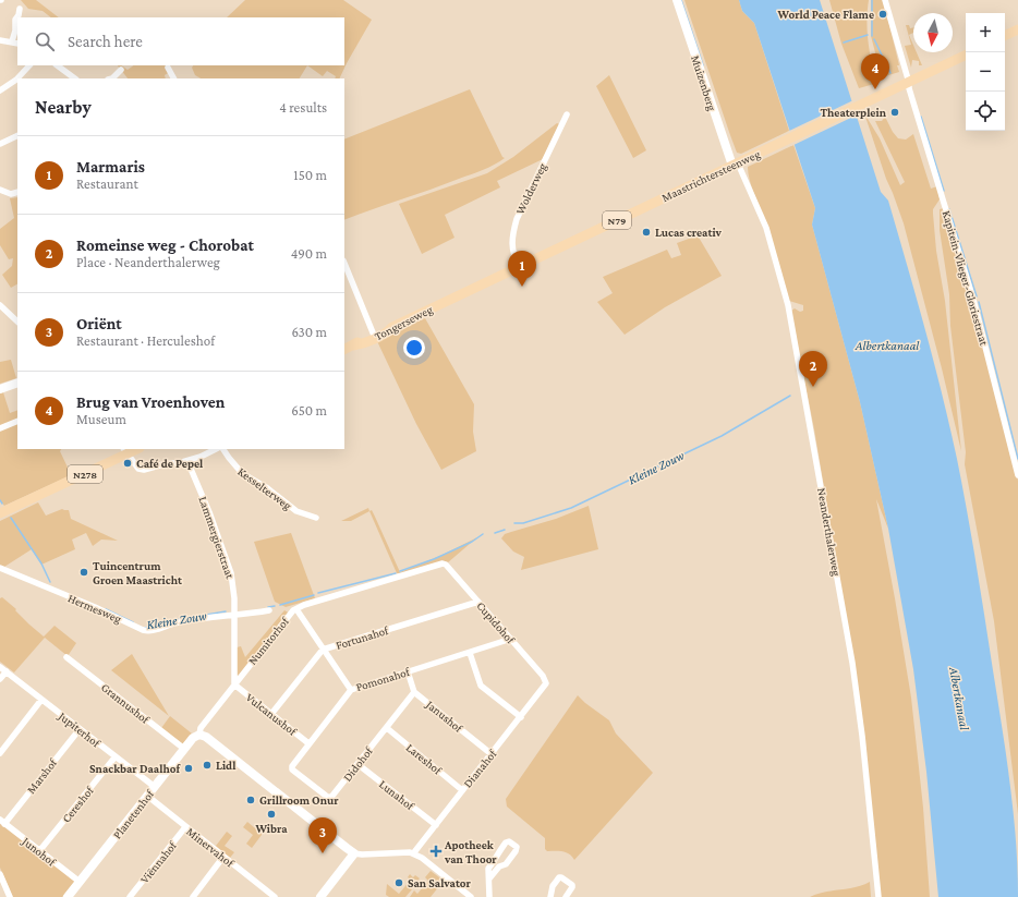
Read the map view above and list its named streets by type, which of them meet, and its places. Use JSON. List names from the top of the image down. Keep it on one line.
{"streets":{"main road":["Maastrichtersteenweg","N79","Tongerseweg","N278"],"street":["Muizenberg","Wolderweg","Kapitein-Vlieger-Gloriestraat","Kesselterweg","Neanderthalerweg","Lammergierstraat","Hermesweg","Cupidohof","Fortunahof","Numitorhof","Pomonahof","Grannushof","Vulcanushof","Janushof","Jupiterhof","Lareshof","Didohof","Dianahof","Marshof","Lunahof","Cereshof","Planetenhof","Minervahof","Junohof","Viënnahof"]},"crossings":[["Muizenberg","Maastrichtersteenweg"],["Muizenberg","Neanderthalerweg"],["Maastrichtersteenweg","Wolderweg"],["Maastrichtersteenweg","Kapitein-Vlieger-Gloriestraat"],["Maastrichtersteenweg","Tongerseweg"],["Maastrichtersteenweg","Neanderthalerweg"],["Lammergierstraat","Hermesweg"],["Lammergierstraat","Numitorhof"],["Lammergierstraat","Vulcanushof"],["Cupidohof","Fortunahof"],["Cupidohof","Numitorhof"],["Cupidohof","Pomonahof"],["Cupidohof","Dianahof"],["Fortunahof","Vulcanushof"],["Numitorhof","Vulcanushof"],["Numitorhof","Planetenhof"],["Pomonahof","Vulcanushof"],["Pomonahof","Janushof"],["Pomonahof","Didohof"],["Grannushof","Planetenhof"],["Janushof","Didohof"],["Janushof","Dianahof"],["Jupiterhof","Marshof"],["Jupiterhof","Cereshof"],["Jupiterhof","Planetenhof"],["Lareshof","Didohof"],["Lareshof","Dianahof"],["Didohof","Lunahof"],["Dianahof","Lunahof"],["Marshof","Junohof"],["Cereshof","Junohof"],["Planetenhof","Minervahof"],["Planetenhof","Junohof"],["Minervahof","Viënnahof"]],"water":["Albertkanaal","Kleine Zouw"],"places":{"other":["World Peace Flame","Theaterplein","Lucas creativ","Café de Pepel","Tuincentrum Groen Maastricht","Lidl","Snackbar Daalhof","Grillroom Onur","Wibra","San Salvator"],"health":["Apotheek van Thoor"]},"north":"bottom","page":{"map_buttons":["+","−"],"search":"Search here","pins":["4","1","2","3"],"heading":["Nearby","4 results"],"list":[{"mark":"1","name":"Marmaris","note":"Restaurant","value":"150 m"},{"mark":"2","name":"Romeinse weg - Chorobat","note":"Place · Neanderthalerweg","value":"490 m"},{"mark":"3","name":"Oriënt","note":"Restaurant · Herculeshof","value":"630 m"},{"mark":"4","name":"Brug van Vroenhoven","note":"Museum","value":"650 m"}]}}
